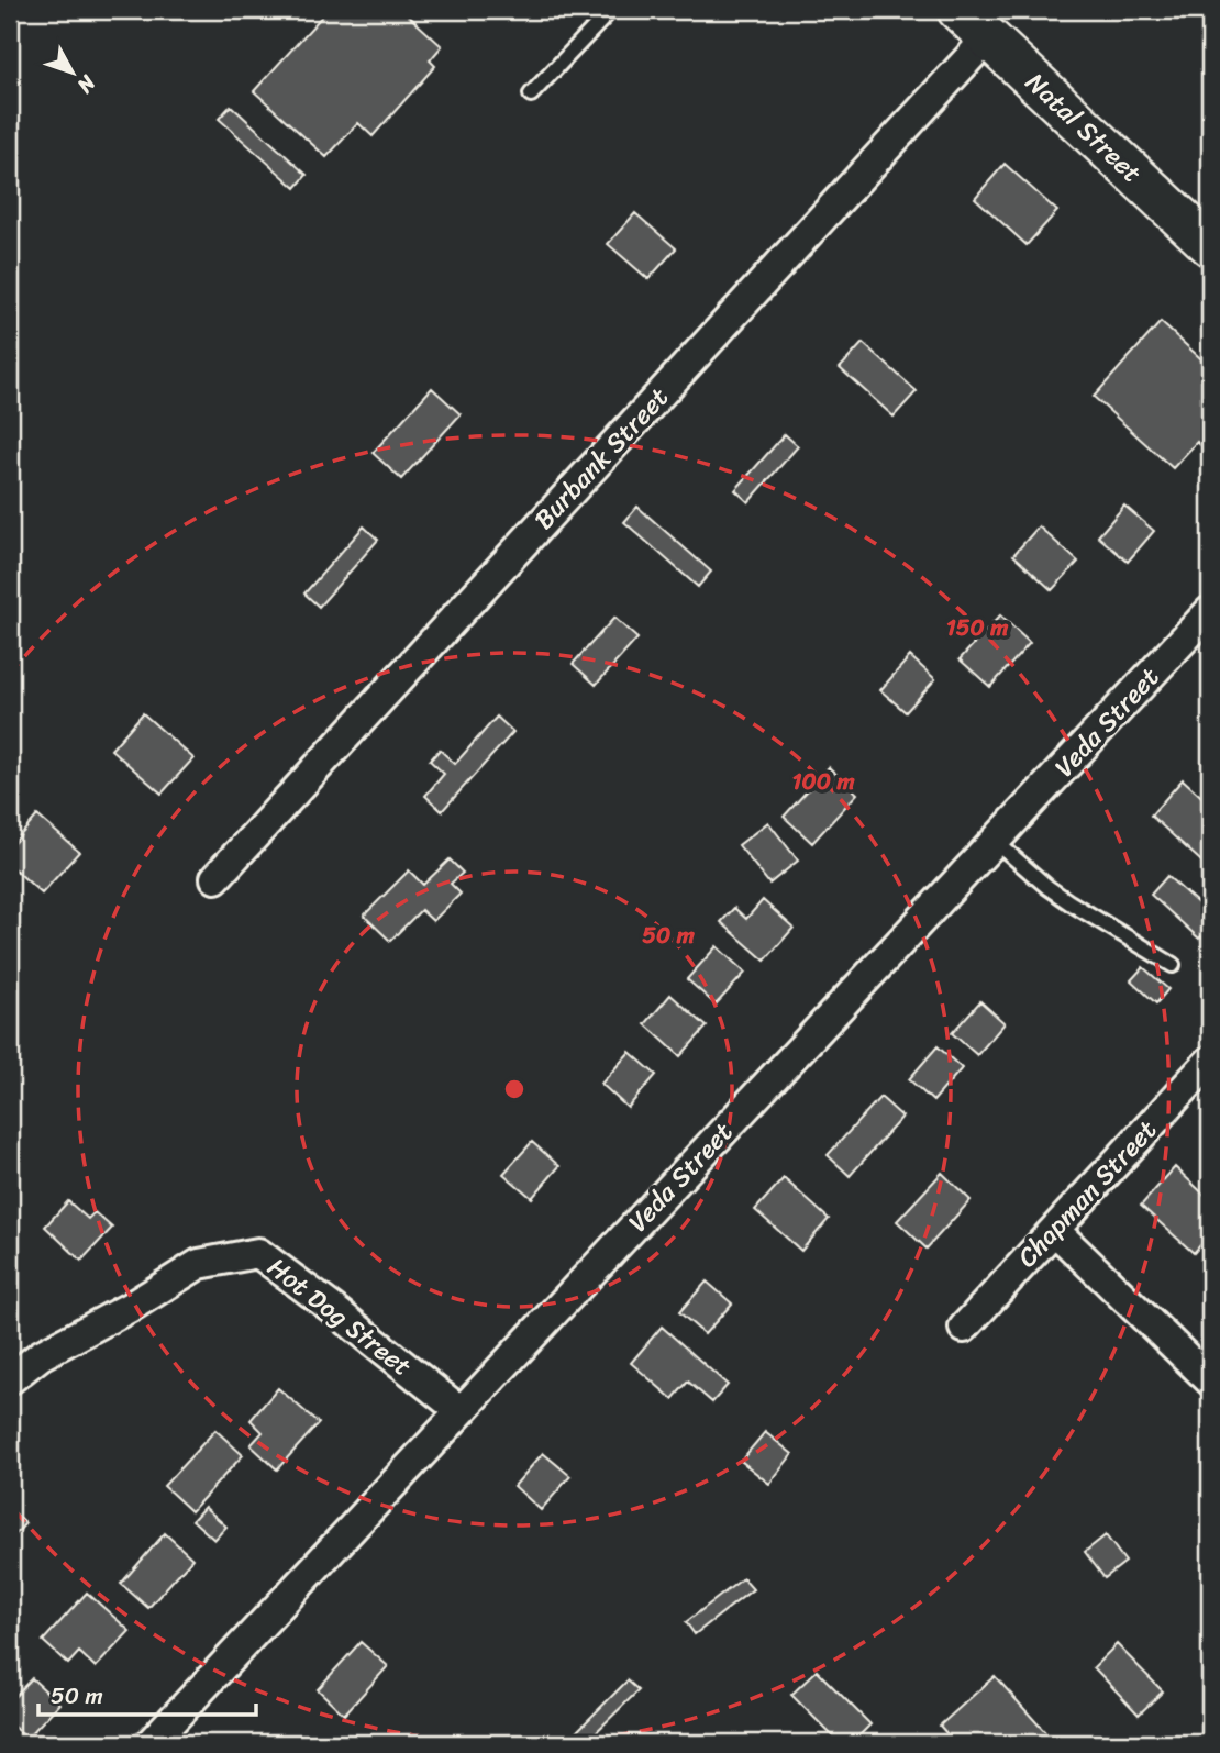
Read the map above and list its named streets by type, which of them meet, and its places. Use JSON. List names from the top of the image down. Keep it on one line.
{"streets":{"main road":["Natal Street"],"street":["Burbank Street","Veda Street","Chapman Street","Hot Dog Street"]},"crossings":[["Natal Street","Burbank Street"],["Veda Street","Hot Dog Street"]],"scale_bar":"50 m","north":"bottom right","rings":["150 m","100 m","50 m"]}
